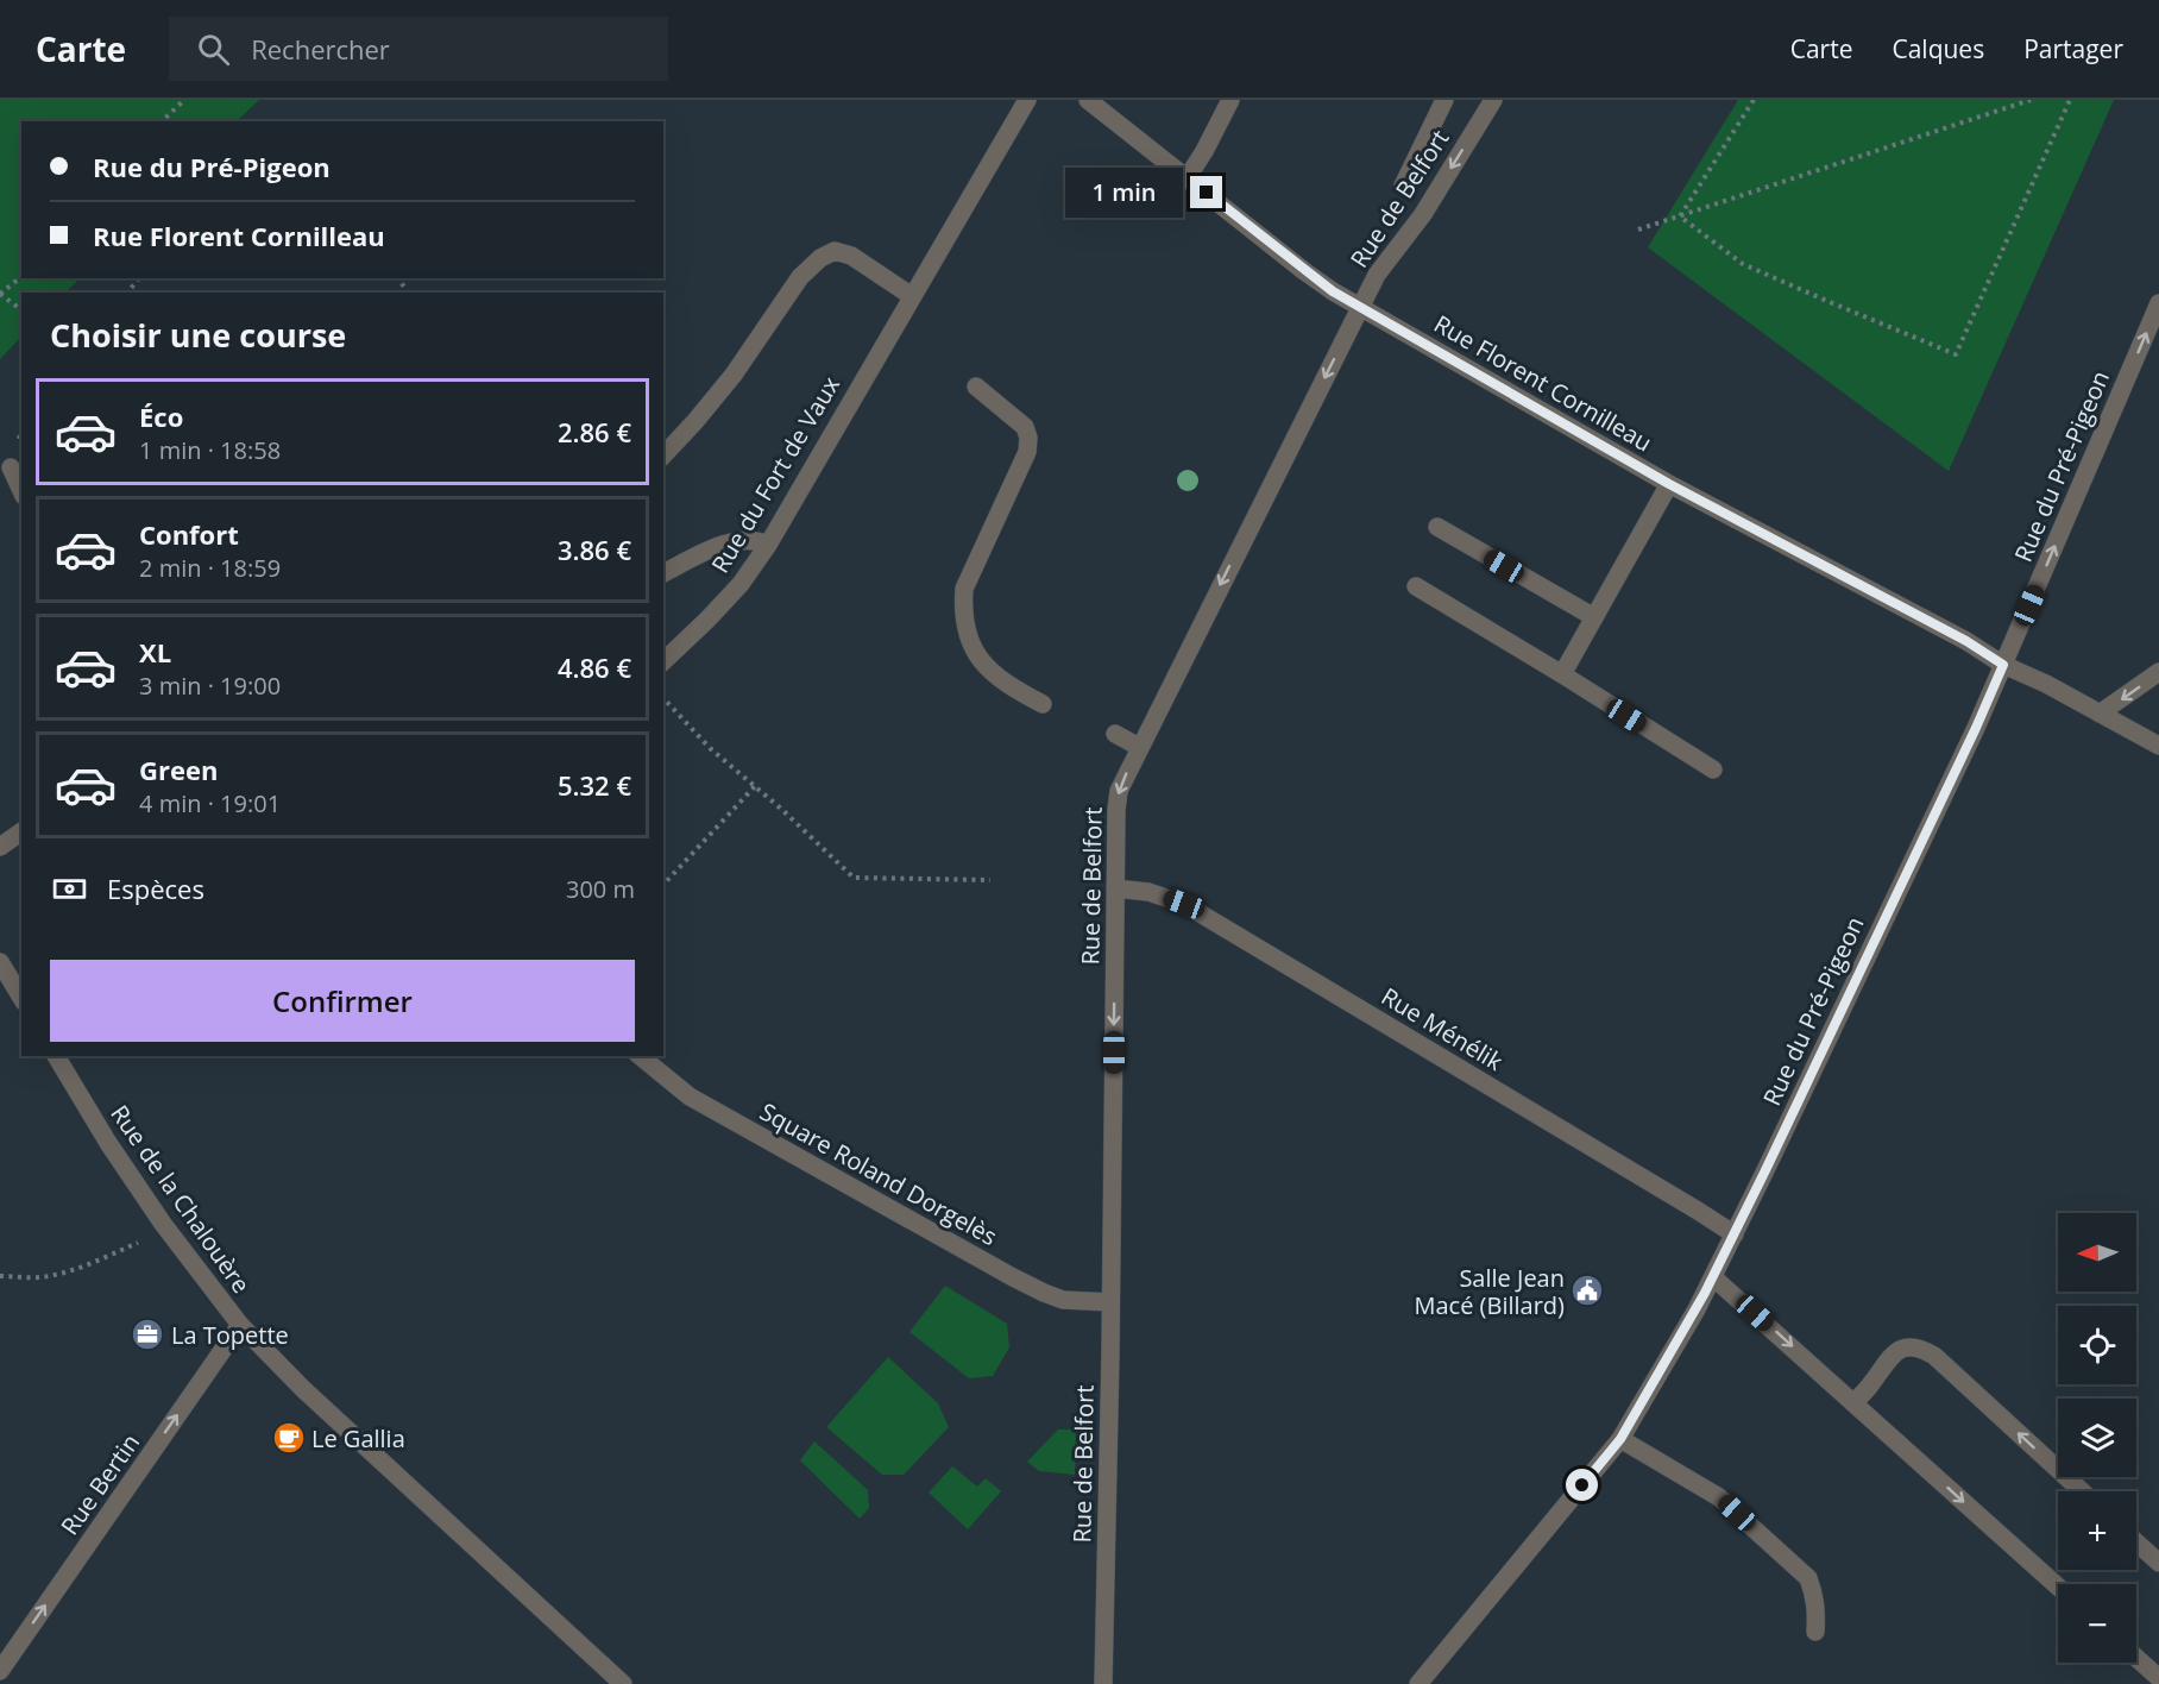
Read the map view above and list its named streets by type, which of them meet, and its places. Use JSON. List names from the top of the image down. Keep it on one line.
{"streets":{"street":["Rue de Belfort","Rue Florent Cornilleau","Rue du Pré-Pigeon","Rue du Fort de Vaux","Rue Ménélik","Square Roland Dorgelès","Rue de la Chalouère","Rue Bertin"]},"crossings":[["Rue de Belfort","Rue Florent Cornilleau"],["Rue de Belfort","Rue Ménélik"],["Rue de Belfort","Square Roland Dorgelès"],["Rue Florent Cornilleau","Rue du Pré-Pigeon"],["Rue du Pré-Pigeon","Rue Ménélik"],["Rue de la Chalouère","Rue Bertin"]],"one_way":["Rue de Belfort","Rue Bertin"],"places":{"public building":["Salle Jean Macé (Billard)"],"office":["La Topette"],"cafe":["Le Gallia"]},"north":"left","page":{"header":"Carte","search":"Rechercher","nav":["Carte","Calques","Partager"],"banner":["Rue du Pré-Pigeon","Rue Florent Cornilleau"],"bubble":"1 min","heading":"Choisir une course","list":[{"name":"Éco","note":"1 min · 18:58","value":"2.86 €"},{"name":"Confort","note":"2 min · 18:59","value":"3.86 €"},{"name":"XL","note":"3 min · 19:00","value":"4.86 €"},{"name":"Green","note":"4 min · 19:01","value":"5.32 €"}],"pay":["Espèces","300 m"],"buttons":"Confirmer","map_buttons":["+","−"]}}
